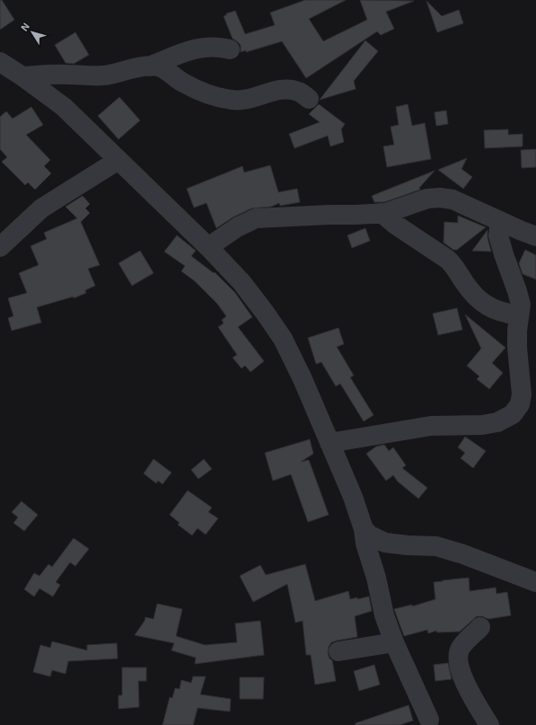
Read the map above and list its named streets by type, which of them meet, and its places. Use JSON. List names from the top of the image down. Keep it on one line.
{"north":"top left"}
